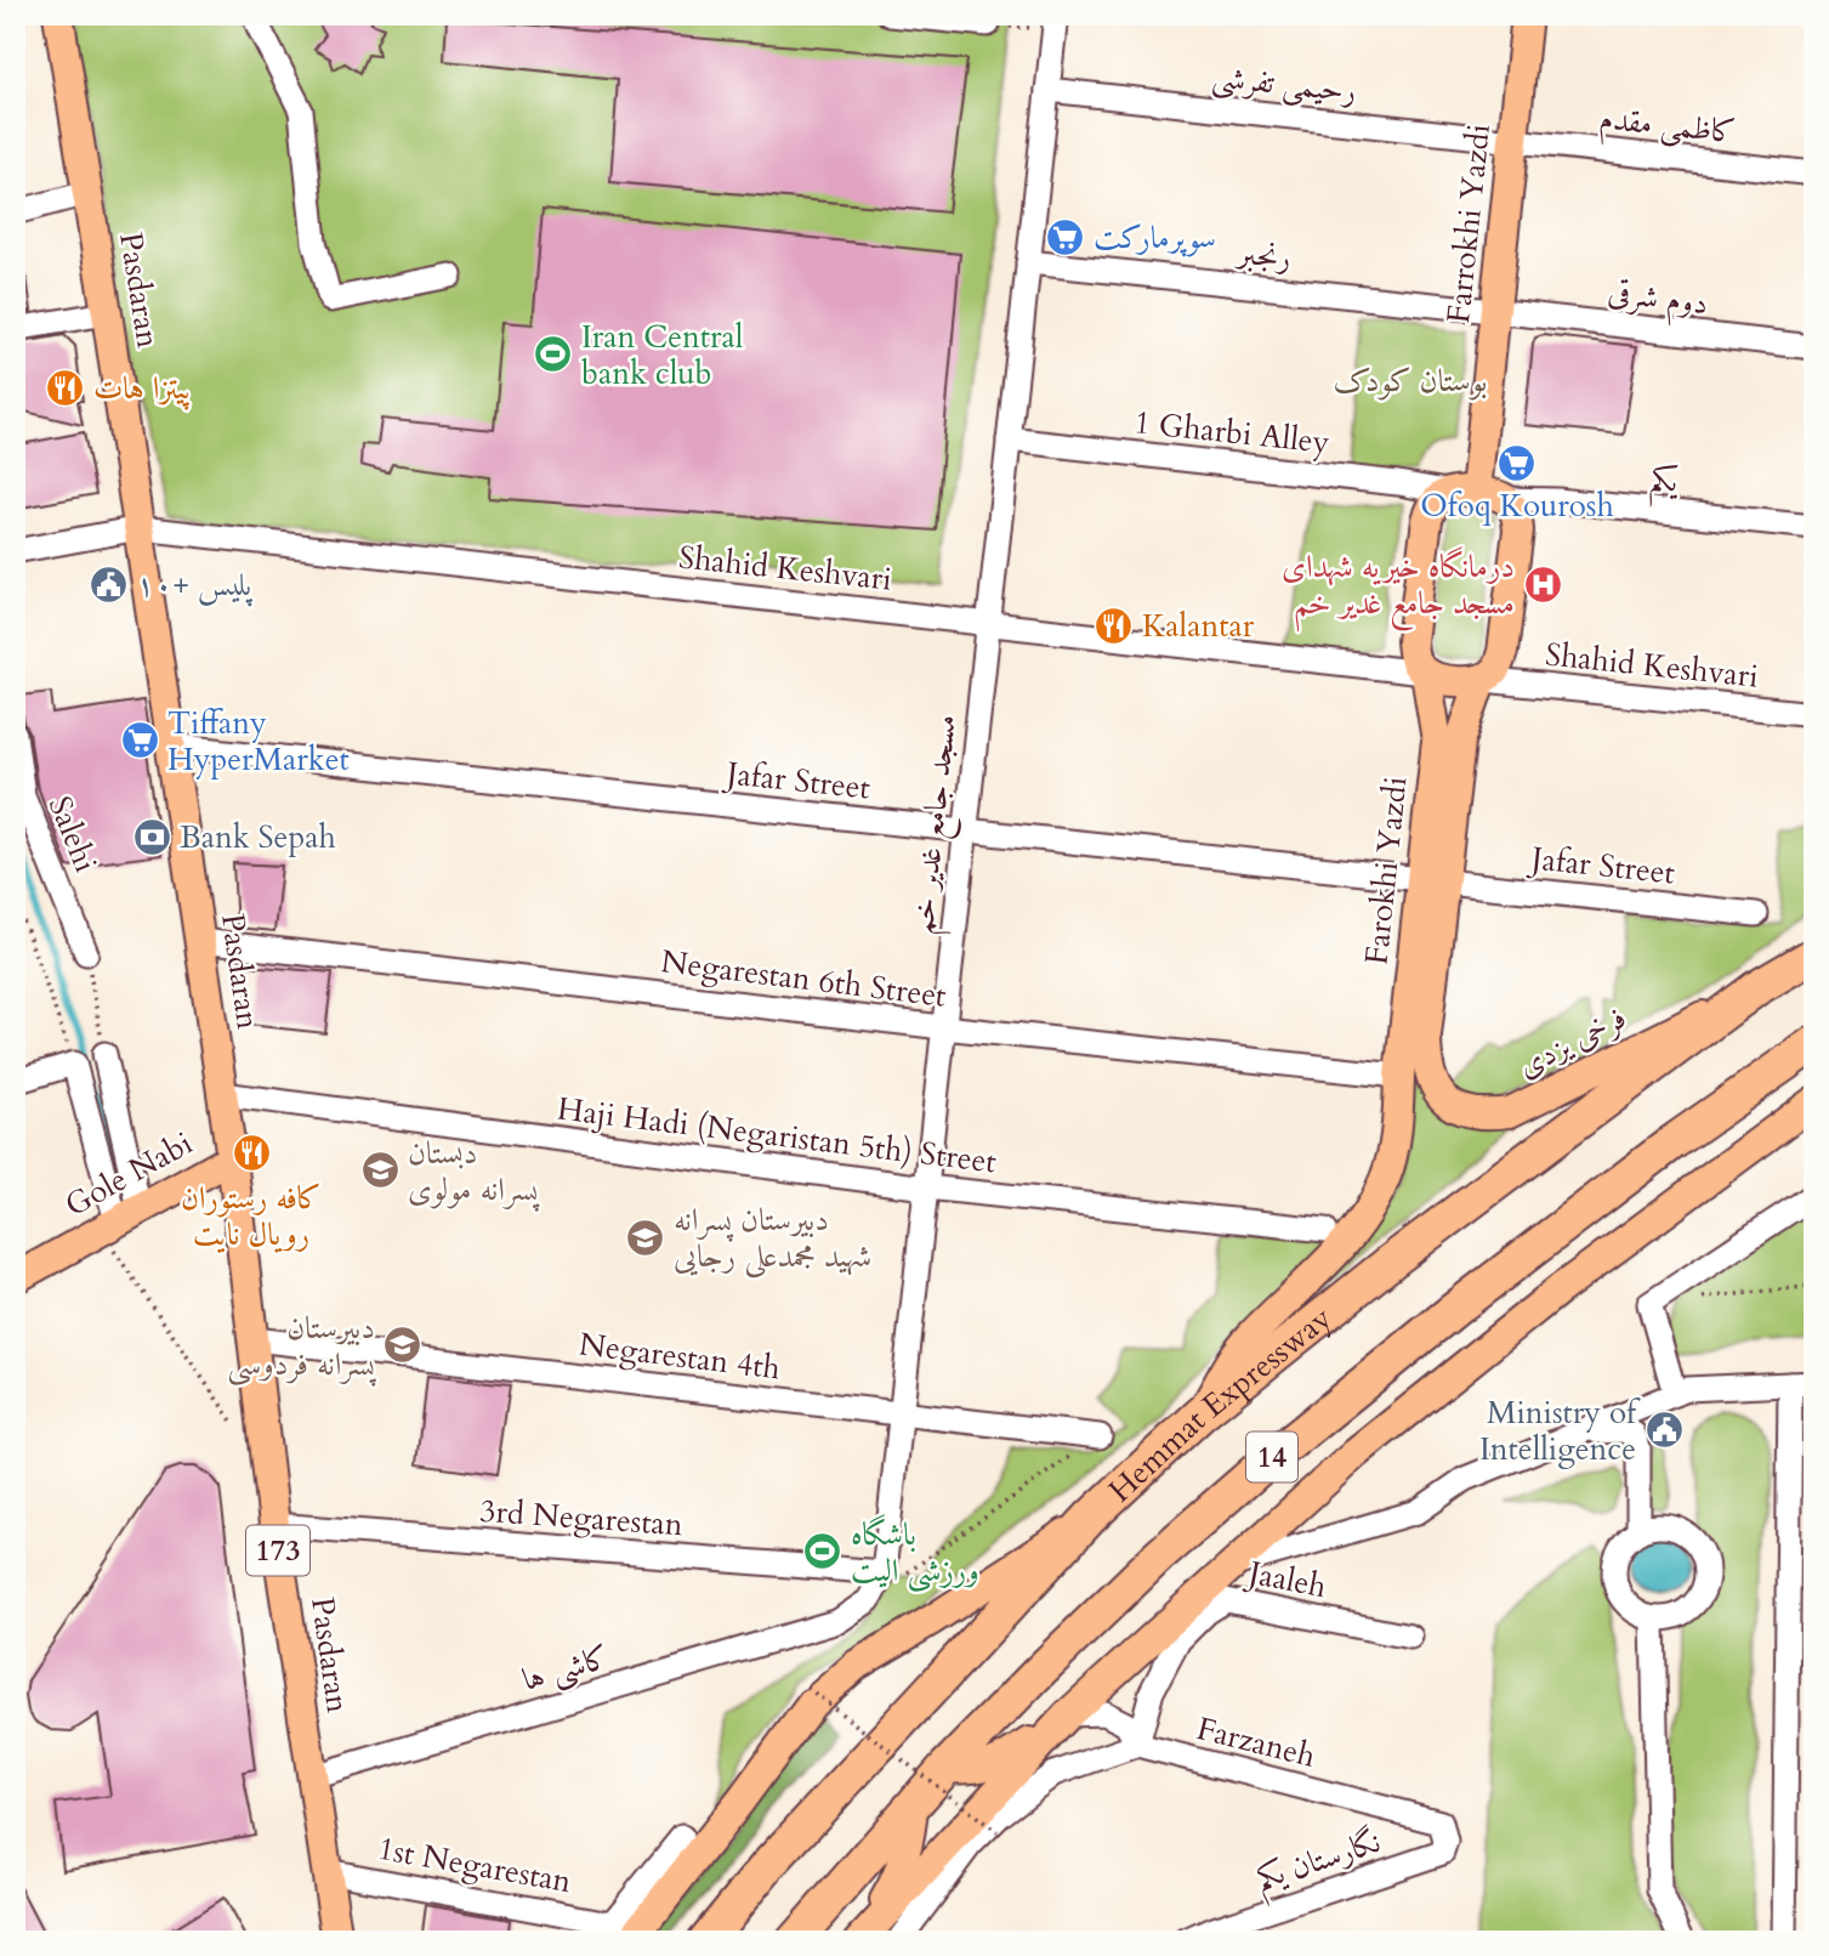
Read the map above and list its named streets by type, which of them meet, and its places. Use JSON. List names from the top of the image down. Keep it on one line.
{"streets":{"highway":["Hemmat Expressway","14"],"main road":["Farrokhi Yazdi","Pasdaran","Farokhi Yazdi","فرخی یزدی","Gole Nabi","173"],"street":["رحیمی تفرشی","کاظمی مقدم","رنجبر","دوم شرقی","1 Gharbi Alley","یکم","Shahid Keshvari","Jafar Street","مسجد جامع غدیر خم","Salehi","Negarestan 6th Street","Haji Hadi (Negaristan 5th) Street","Negarestan 4th","3rd Negarestan","Jaaleh","کاشی ها","Farzaneh","نگارستان یکم","1st Negarestan"]},"crossings":[["رحیمی تفرشی","کاظمی مقدم"],["رحیمی تفرشی","Farrokhi Yazdi"],["رحیمی تفرشی","مسجد جامع غدیر خم"],["کاظمی مقدم","Farrokhi Yazdi"],["Farrokhi Yazdi","رنجبر"],["Farrokhi Yazdi","دوم شرقی"],["Farrokhi Yazdi","1 Gharbi Alley"],["Farrokhi Yazdi","Shahid Keshvari"],["Farrokhi Yazdi","Farokhi Yazdi"],["رنجبر","دوم شرقی"],["رنجبر","مسجد جامع غدیر خم"],["Pasdaran","Shahid Keshvari"],["Pasdaran","Jafar Street"],["Pasdaran","Negarestan 6th Street"],["Pasdaran","Haji Hadi (Negaristan 5th) Street"],["Pasdaran","Gole Nabi"],["Pasdaran","Negarestan 4th"],["Pasdaran","3rd Negarestan"],["Pasdaran","کاشی ها"],["Pasdaran","1st Negarestan"],["1 Gharbi Alley","مسجد جامع غدیر خم"],["Shahid Keshvari","مسجد جامع غدیر خم"],["Shahid Keshvari","Farokhi Yazdi"],["Jafar Street","مسجد جامع غدیر خم"],["Jafar Street","Farokhi Yazdi"],["Jafar Street","فرخی یزدی"],["مسجد جامع غدیر خم","Negarestan 6th Street"],["مسجد جامع غدیر خم","Haji Hadi (Negaristan 5th) Street"],["مسجد جامع غدیر خم","Negarestan 4th"],["مسجد جامع غدیر خم","3rd Negarestan"],["مسجد جامع غدیر خم","کاشی ها"],["Farokhi Yazdi","Negarestan 6th Street"],["Farokhi Yazdi","فرخی یزدی"],["Farokhi Yazdi","Hemmat Expressway"],["فرخی یزدی","Hemmat Expressway"],["Jaaleh","Farzaneh"],["Farzaneh","نگارستان یکم"]],"parks":["بوستان کودک"],"places":{"supermarket":["سوپرمارکت","Ofoq Kourosh","Tiffany HyperMarket"],"sports":["Iran Central bank club","باشگاه ورزشی الیت"],"restaurant":["پیتزا هات","Kalantar","کافه رستوران رویال نایت"],"public building":["پلیس +۱۰","Ministry of Intelligence"],"hospital":["درمانگاه خیریه شهدای مسجد جامع غدیر خم"],"bank":["Bank Sepah"],"school or university":["دبستان پسرانه مولوی","دبیرستان پسرانه شهید مجمدعلی رجایی","دبیرستان پسرانه فردوسی"]}}
